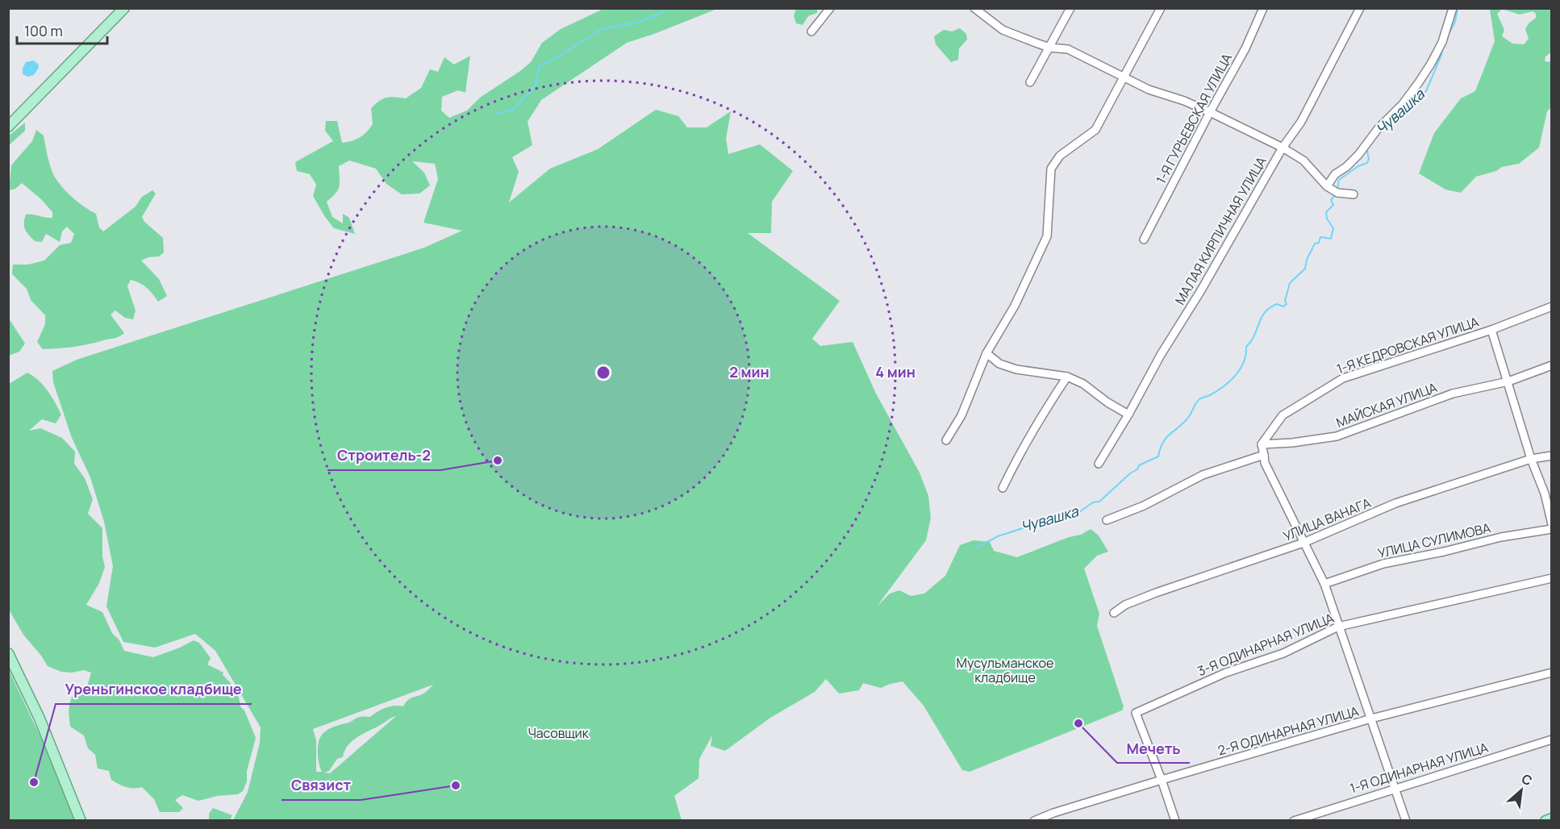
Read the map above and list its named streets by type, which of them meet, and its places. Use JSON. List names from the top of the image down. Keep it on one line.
{"streets":{"street":["1-Я ГУРЬЕВСКАЯ УЛИЦА","МАЛАЯ КИРПИЧНАЯ УЛИЦА","1-Я КЕДРОВСКАЯ УЛИЦА","МАЙСКАЯ УЛИЦА","УЛИЦА ВАНАГА","УЛИЦА СУЛИМОВА","3-Я ОДИНАРНАЯ УЛИЦА","2-Я ОДИНАРНАЯ УЛИЦА","1-Я ОДИНАРНАЯ УЛИЦА"]},"crossings":[["1-Я КЕДРОВСКАЯ УЛИЦА","МАЙСКАЯ УЛИЦА"],["3-Я ОДИНАРНАЯ УЛИЦА","2-Я ОДИНАРНАЯ УЛИЦА"]],"water":["Чувашка"],"parks":["Мусульманское кладбище","Часовщик"],"places":["Строитель-2","Мечеть","Уреньгинское кладбище","Связист"],"scale_bar":"100 m","north":"top right","rings":["2 мин","4 мин"]}
